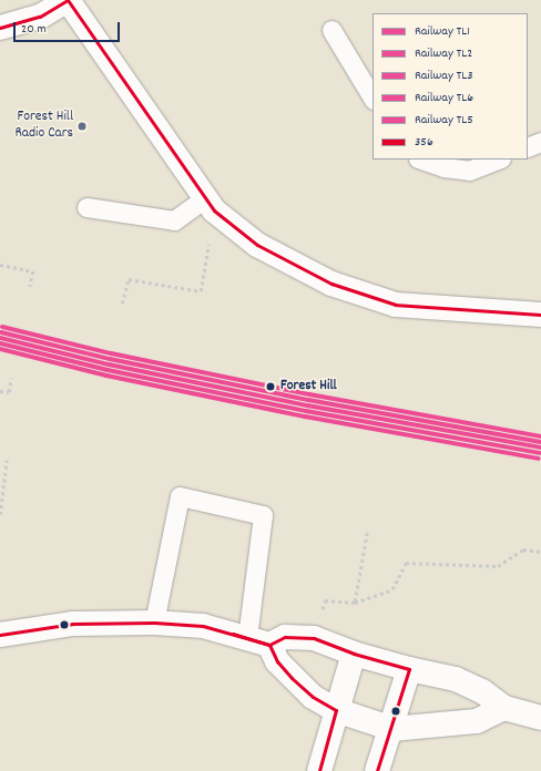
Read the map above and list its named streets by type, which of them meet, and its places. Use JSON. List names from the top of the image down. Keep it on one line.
{"places":["Forest Hill Radio Cars","Forest Hill"],"lines":["transit line 356","rail line TL5","rail line TL3","rail line TL1","rail line TL2","rail line TL6"],"legend":["Railway TL1","Railway TL2","Railway TL3","Railway TL6","Railway TL5","356"],"scale_bar":"20 m"}
